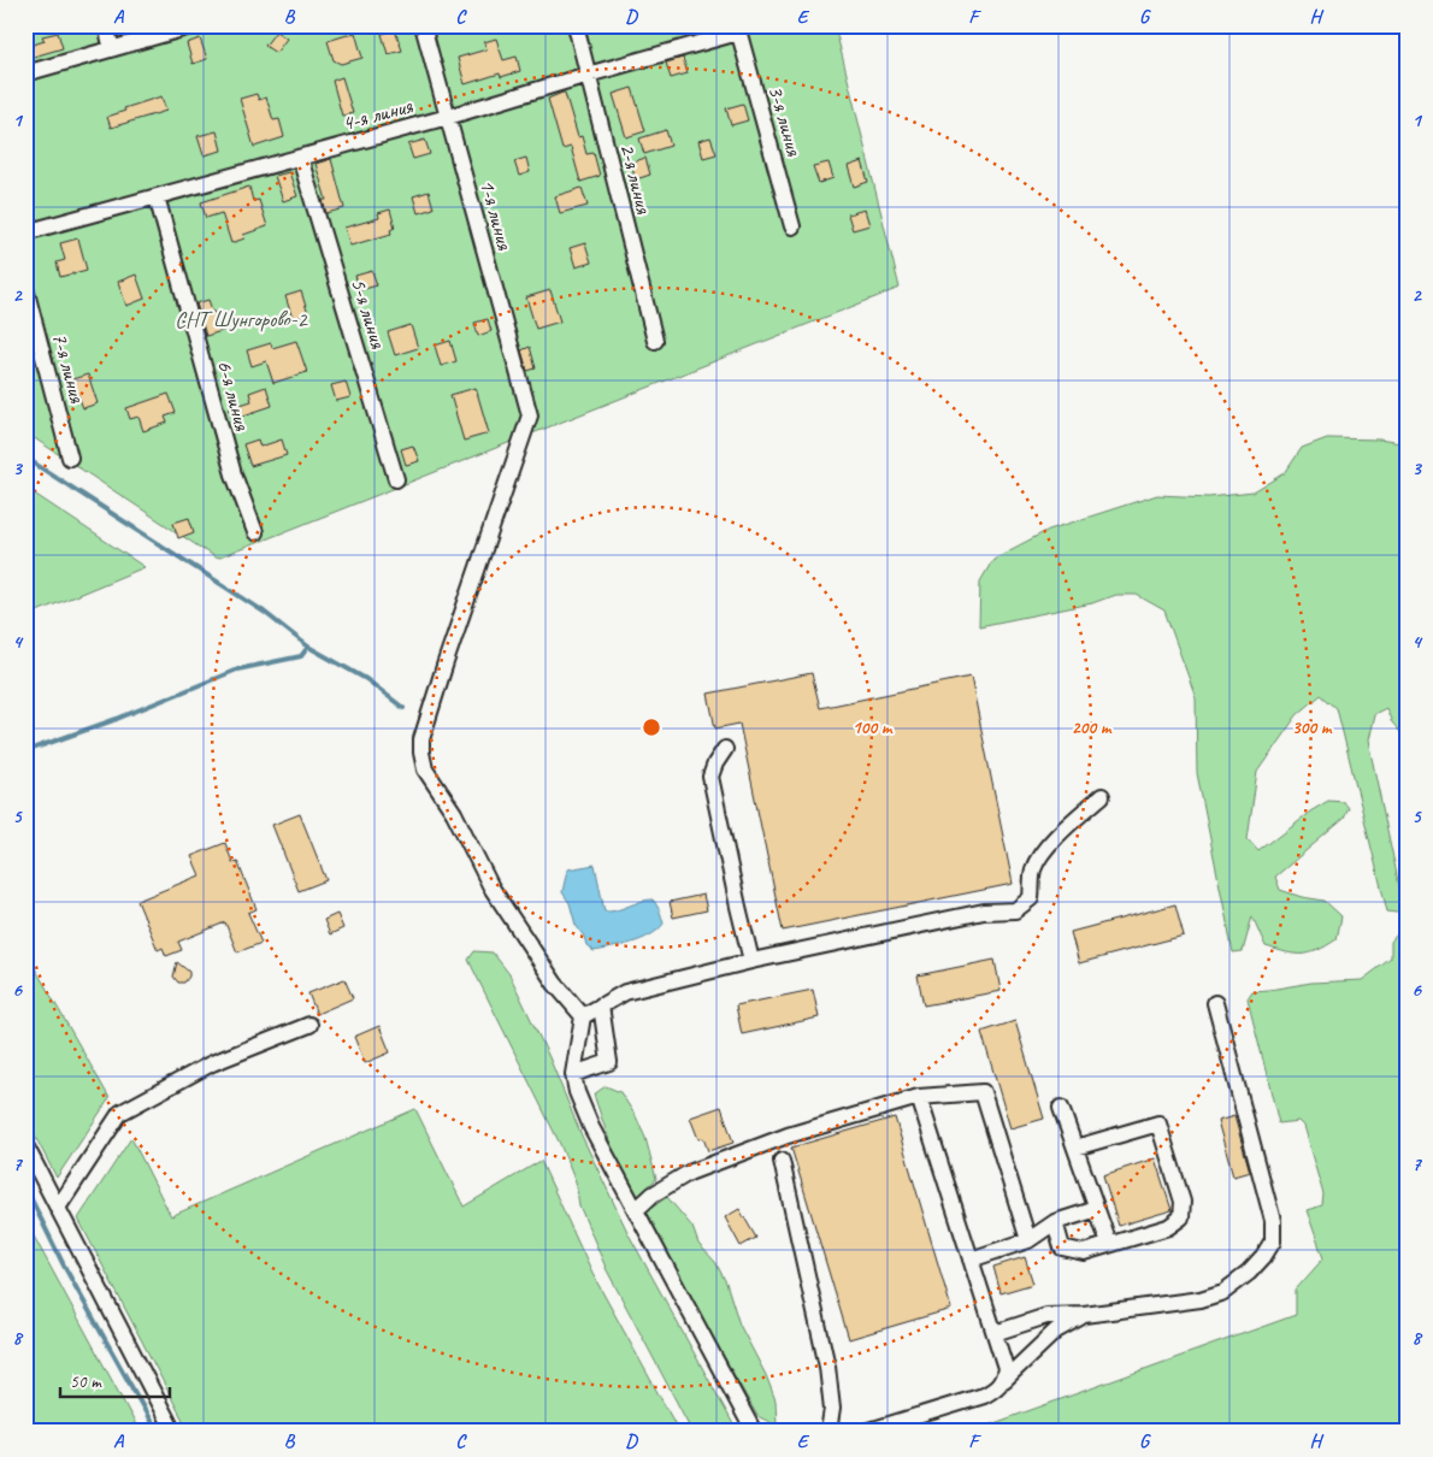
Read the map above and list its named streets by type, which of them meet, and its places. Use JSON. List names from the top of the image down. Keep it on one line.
{"streets":{"street":["4-я линия","3-я линия","2-я линия","1-я линия","5-я линия","7-я линия","6-я линия"]},"crossings":[["4-я линия","3-я линия"],["4-я линия","2-я линия"],["4-я линия","1-я линия"],["4-я линия","5-я линия"],["4-я линия","6-я линия"]],"parks":["СНТ Шунгорово-2"],"scale_bar":"50 m","grid":{"columns":["A","B","C","D","E","F","G","H"],"rows":["1","2","3","4","5","6","7","8"]},"rings":["100 m","200 m","300 m"]}
